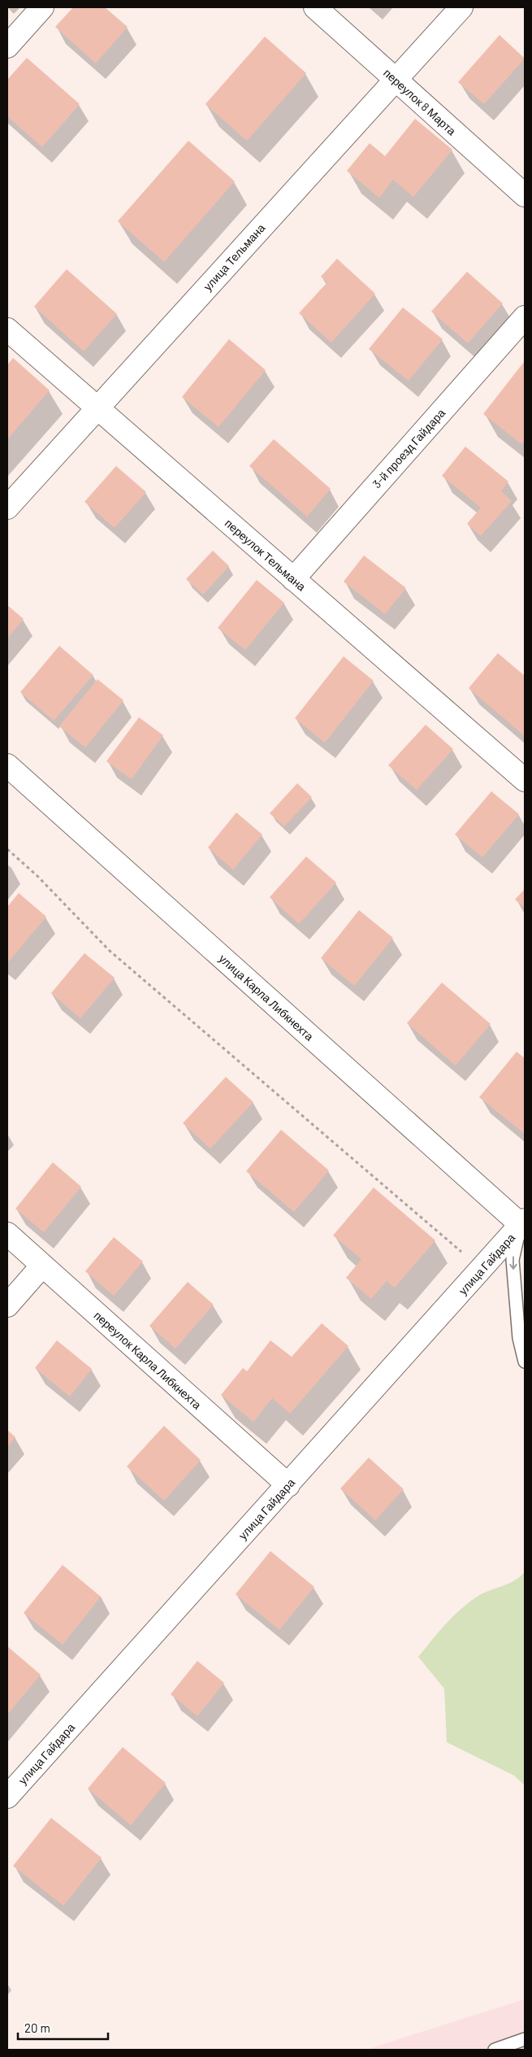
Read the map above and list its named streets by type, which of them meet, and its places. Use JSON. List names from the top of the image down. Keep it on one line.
{"streets":{"street":["переулок 8 Марта","улица Тельмана","3-й проезд Гайдара","переулок Тельмана","улица Карла Либкнехта","улица Гайдара","переулок Карла Либкнехта"]},"crossings":[["переулок 8 Марта","улица Тельмана"],["улица Тельмана","переулок Тельмана"],["3-й проезд Гайдара","переулок Тельмана"],["улица Карла Либкнехта","улица Гайдара"],["улица Гайдара","переулок Карла Либкнехта"]],"scale_bar":"20 m"}
